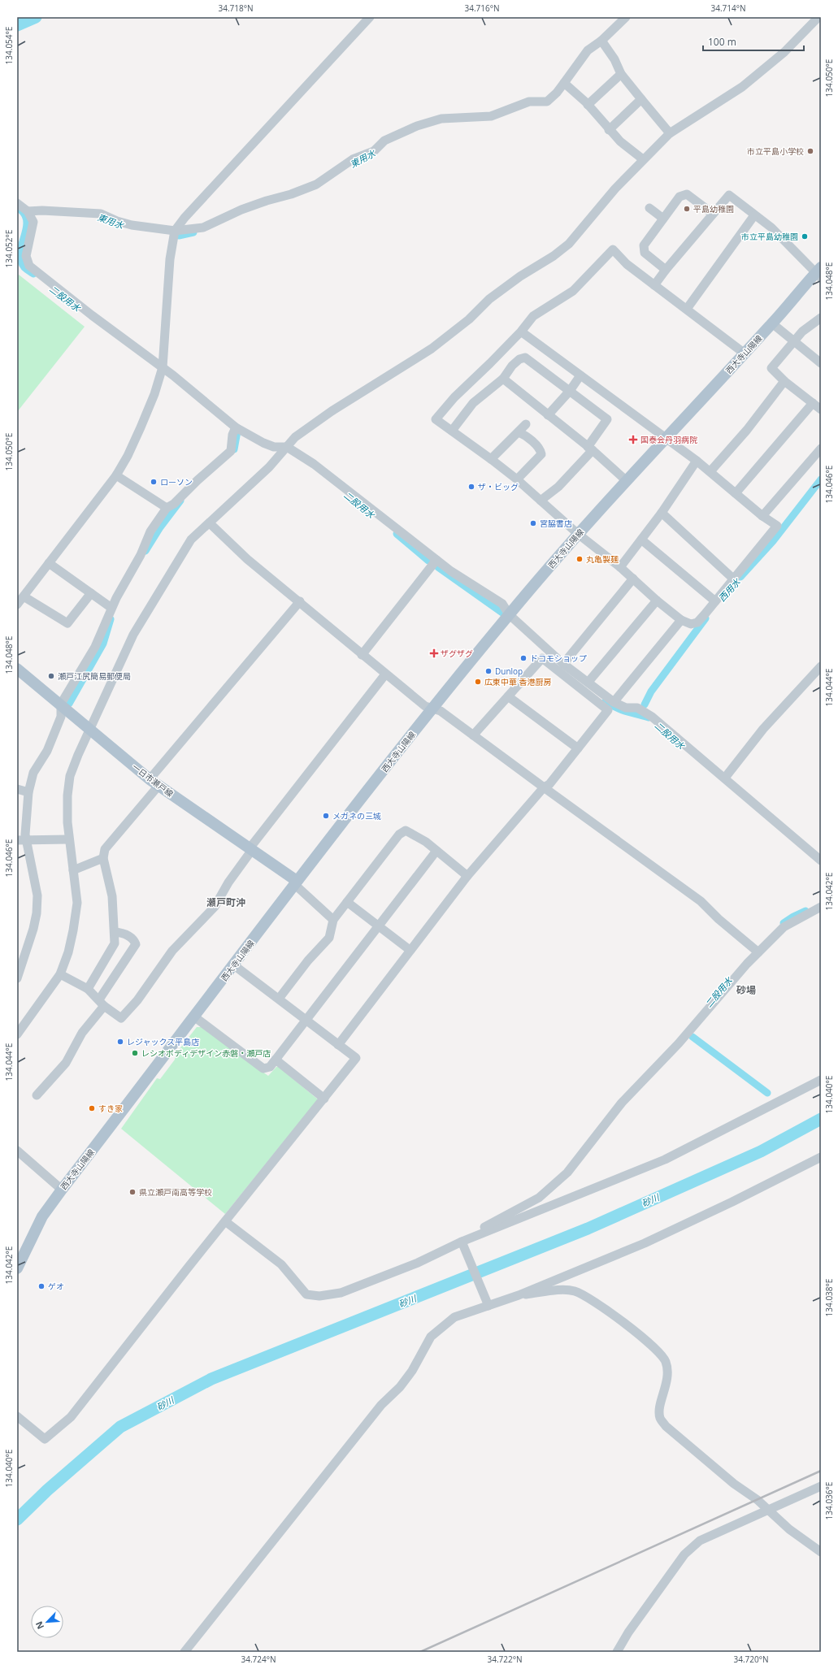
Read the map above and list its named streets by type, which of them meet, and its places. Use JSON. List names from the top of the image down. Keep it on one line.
{"streets":{"main road":["西大寺山陽線","一日市瀬戸線"]},"crossings":[["西大寺山陽線","一日市瀬戸線"]],"districts":["瀬戸町沖","砂場"],"water":["東用水","二股用水","西用水","砂川"],"places":{"other":["市立平島小学校","平島幼稚園","市立平島幼稚園","ローソン","ザ・ビッグ","宮脇書店","丸亀製麺","ドコモショップ","Dunlop","瀬戸江尻簡易郵便局","広東中華 香港厨房","メガネの三城","レジャックス平島店","レシオボディデザイン赤磐・瀬戸店","すき家","県立瀬戸南高等学校","ゲオ"],"health":["国泰会丹羽病院","ザグザグ"]},"scale_bar":"100 m","north":"bottom left","coordinates":["34.718°N","34.716°N","34.714°N","134.054°E","134.050°E","134.052°E","134.048°E","134.046°E","134.044°E","134.042°E","134.040°E","134.038°E","134.036°E","34.724°N","34.722°N","34.720°N"]}
